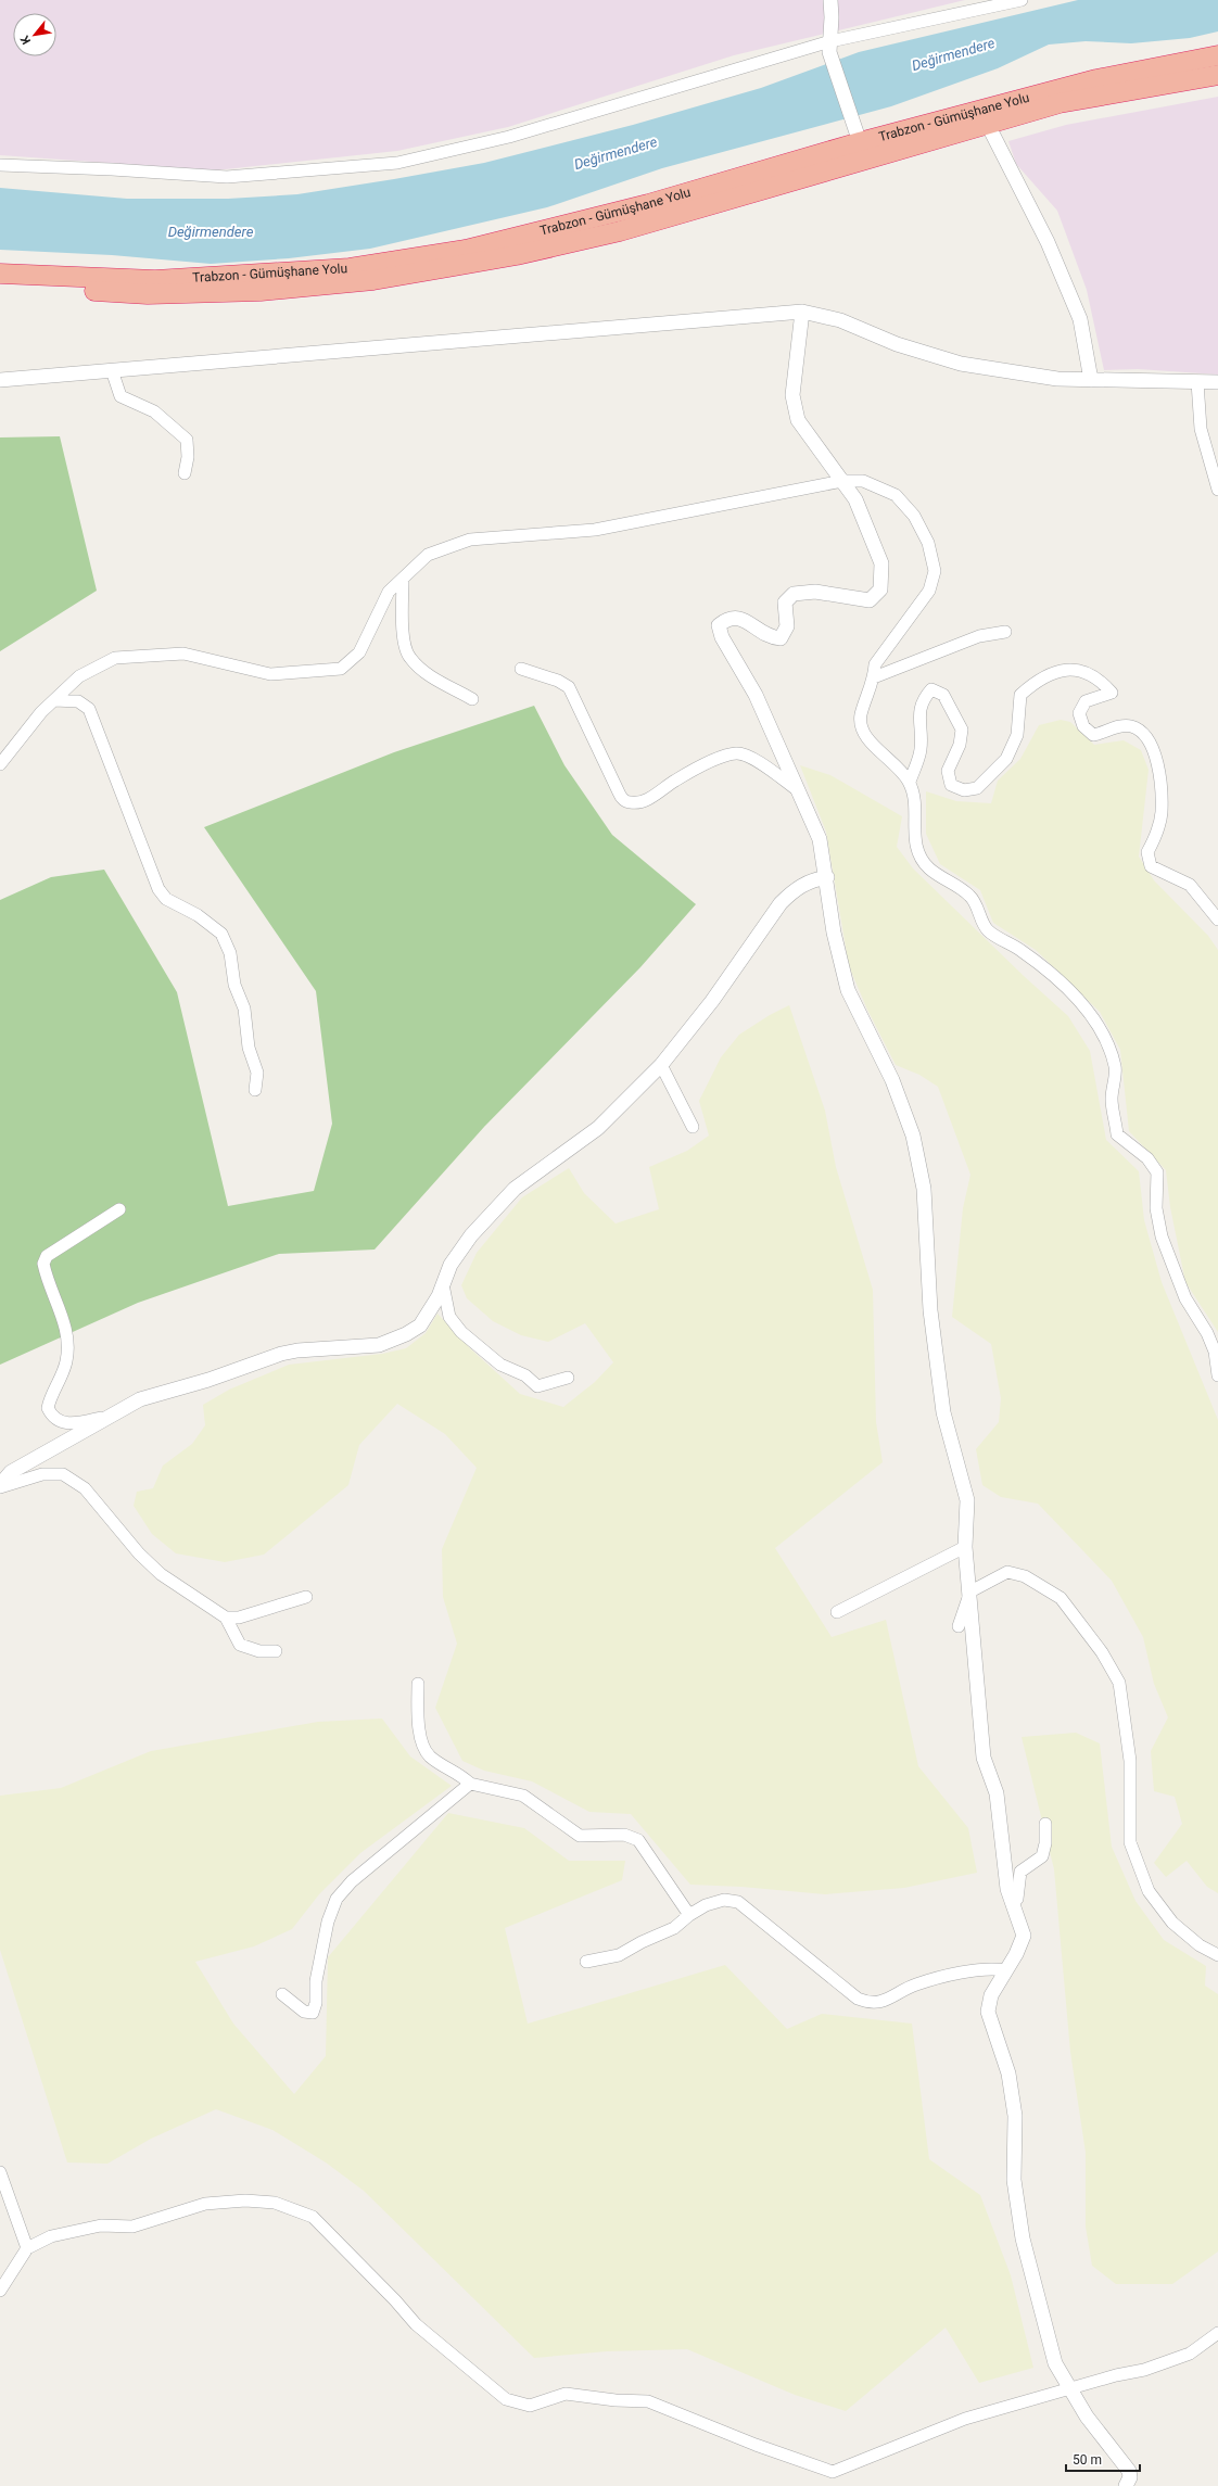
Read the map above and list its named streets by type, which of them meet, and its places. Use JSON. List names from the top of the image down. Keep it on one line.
{"streets":{"highway":["Trabzon - Gümüşhane Yolu"]},"water":["Değirmendere"],"scale_bar":"50 m","north":"bottom left"}
